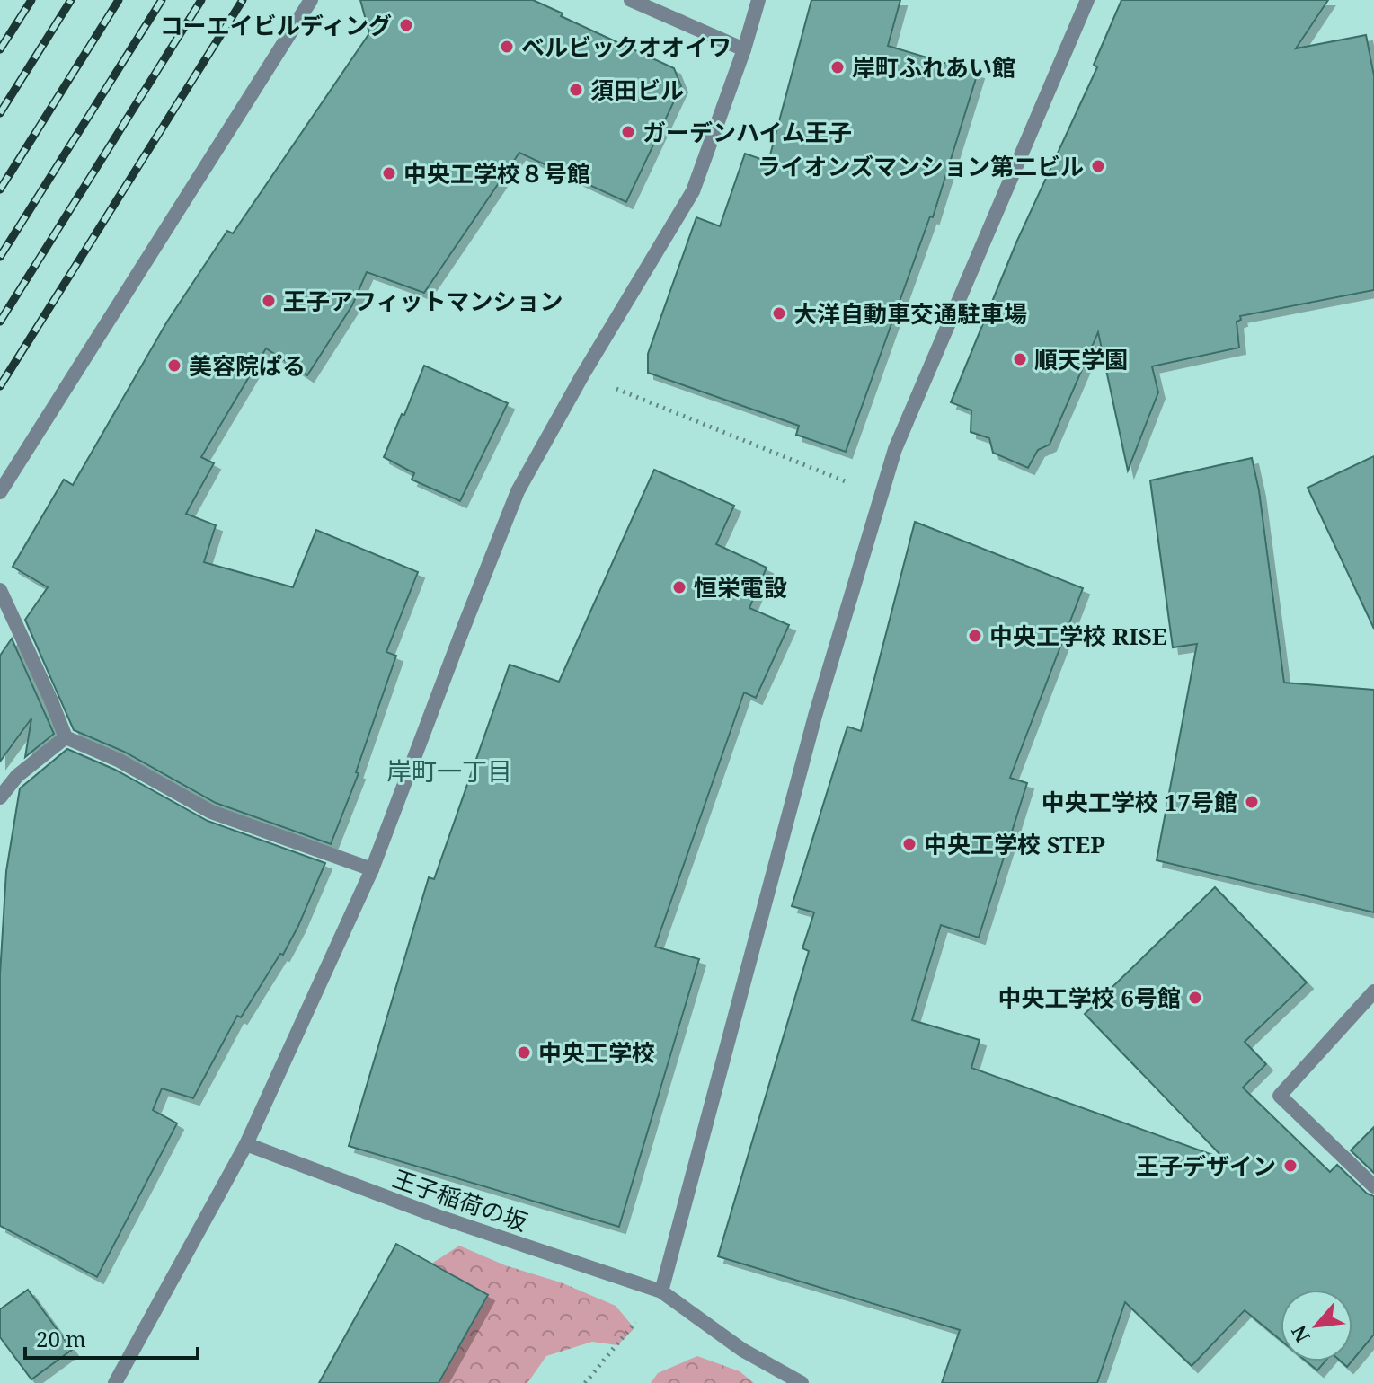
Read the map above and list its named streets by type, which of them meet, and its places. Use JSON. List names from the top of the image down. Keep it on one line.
{"streets":{"street":["王子稲荷の坂"]},"districts":["岸町一丁目"],"places":["コーエイビルディング","ベルビックオオイワ","岸町ふれあい館","須田ビル","ガーデンハイム王子","ライオンズマンション第二ビル","中央工学校８号館","王子アフィットマンション","大洋自動車交通駐車場","順天学園","美容院ぱる","恒栄電設","中央工学校 RISE","中央工学校 17号館","中央工学校 STEP","中央工学校 6号館","中央工学校","王子デザイン"],"scale_bar":"20 m","north":"bottom left"}
